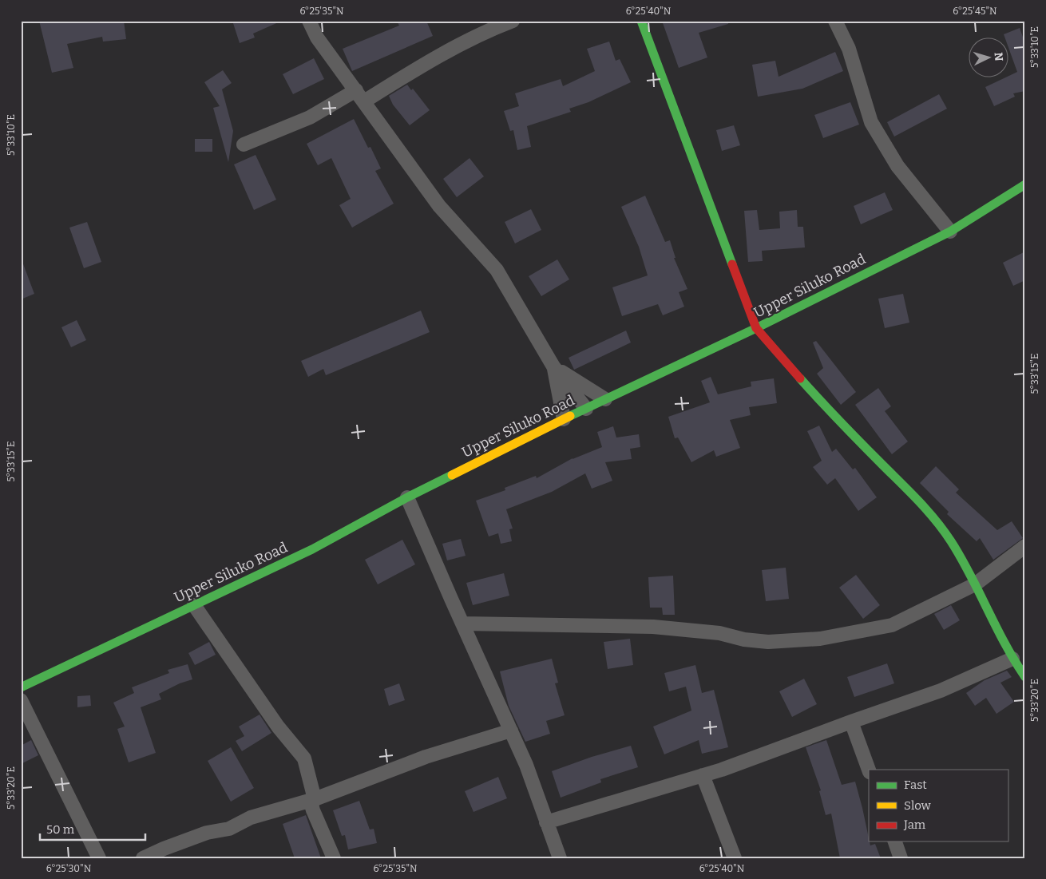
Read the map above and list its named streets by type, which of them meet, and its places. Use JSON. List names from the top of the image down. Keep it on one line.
{"streets":{"main road":["Upper Siluko Road"]},"legend":["Fast","Slow","Jam"],"scale_bar":"50 m","north":"right","coordinates":["6°25'35\"N","6°25'40\"N","6°25'45\"N","5°33'10\"E","5°33'15\"E","5°33'20\"E","6°25'30\"N"]}
